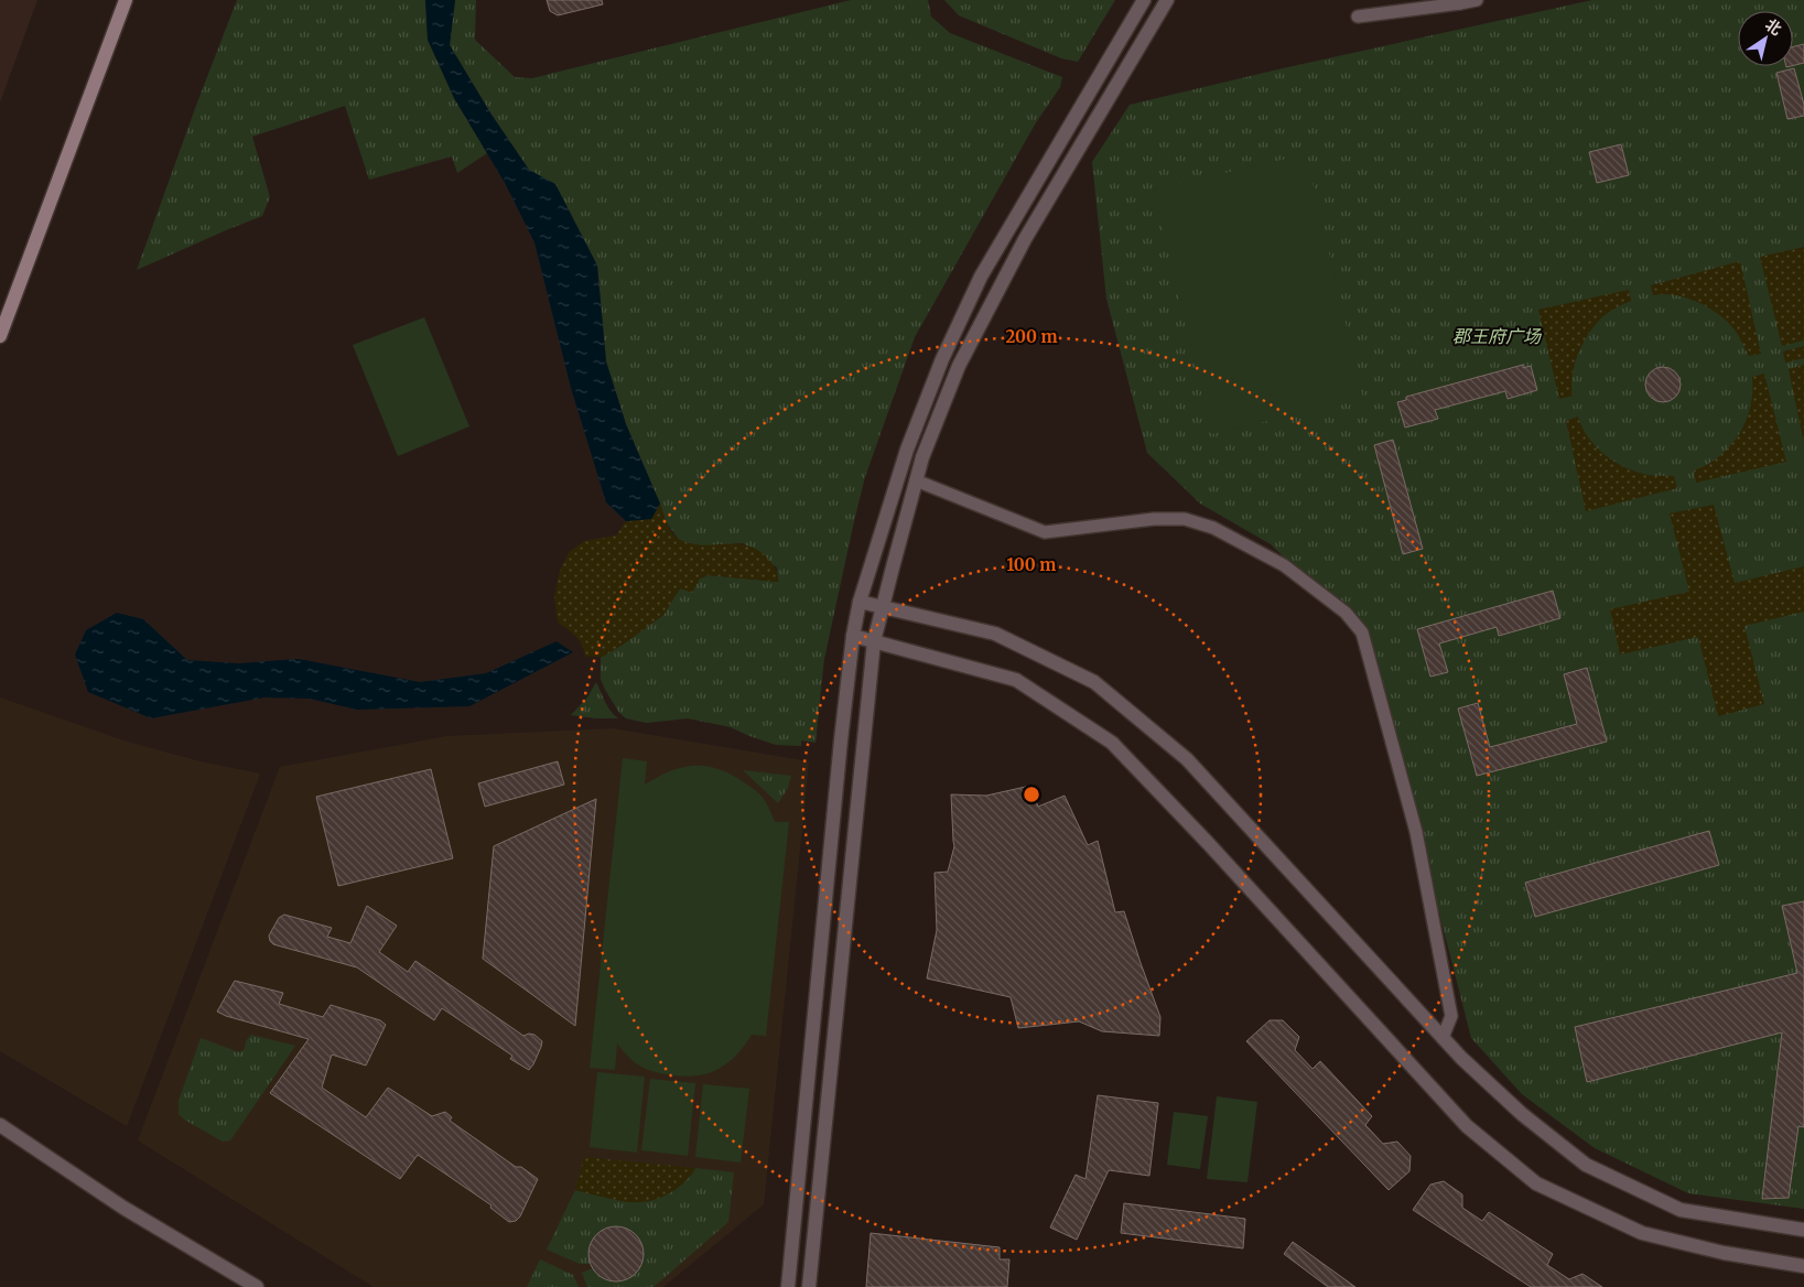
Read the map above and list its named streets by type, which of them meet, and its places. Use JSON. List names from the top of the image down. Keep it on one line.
{"parks":["郡王府广场"],"north":"top right","rings":["200 m","100 m"]}
